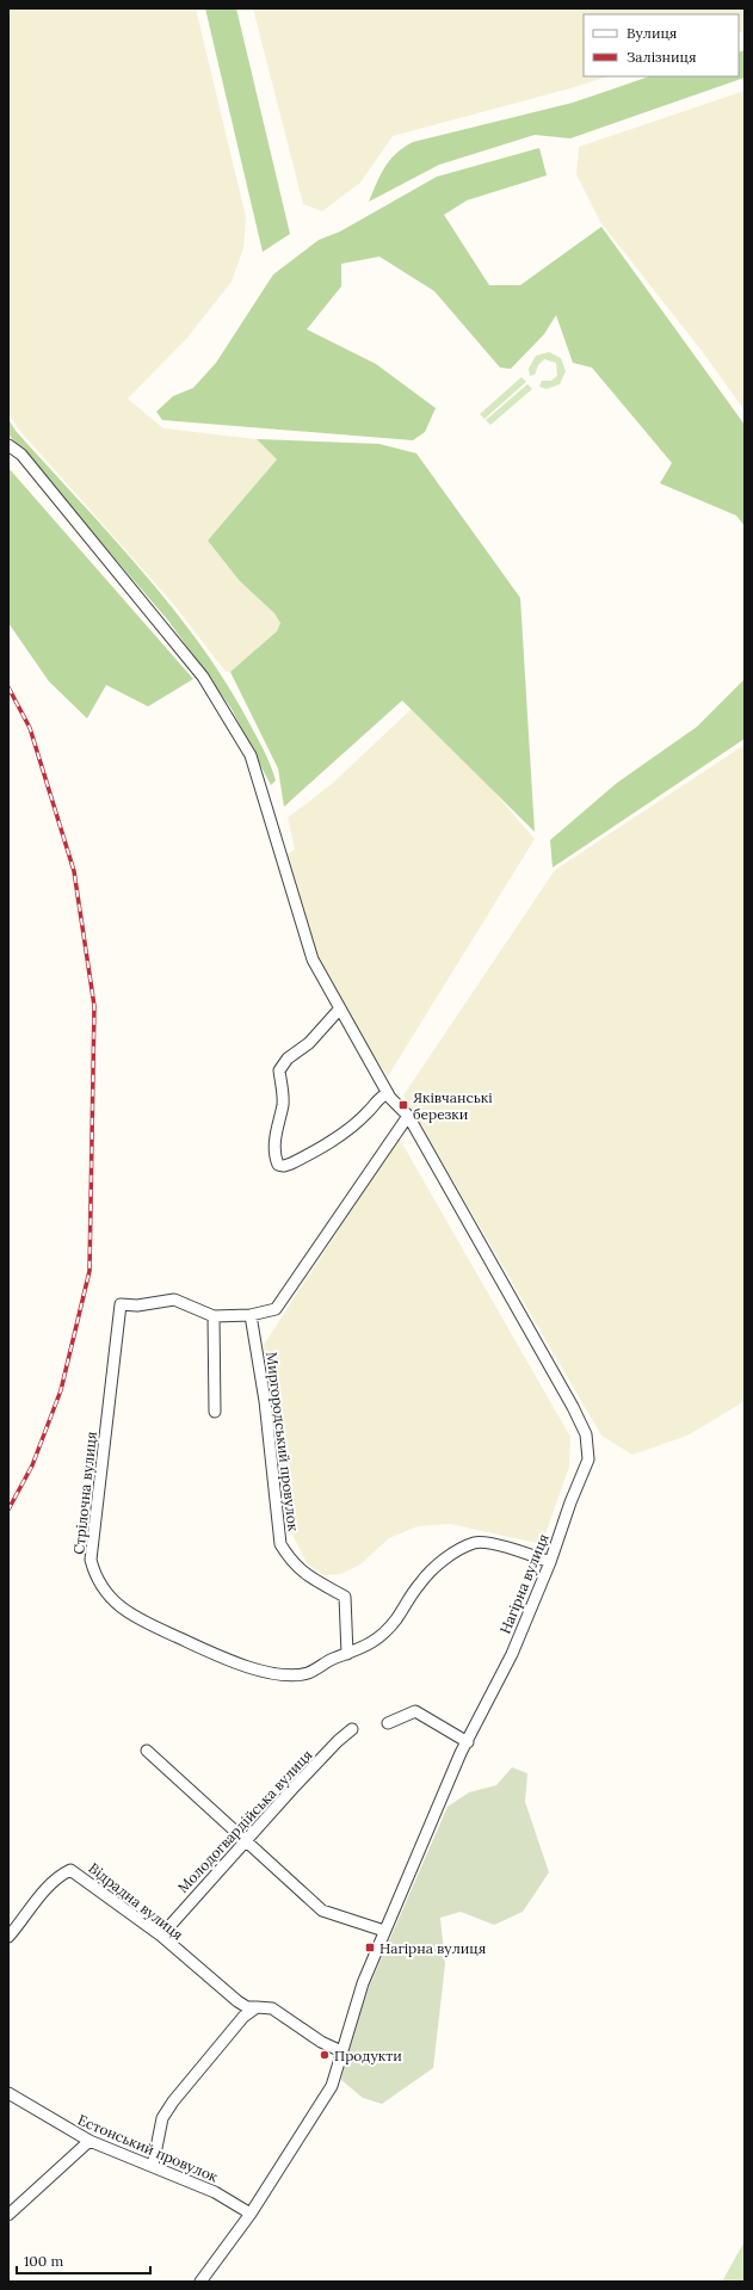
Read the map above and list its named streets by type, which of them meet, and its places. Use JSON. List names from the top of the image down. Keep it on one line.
{"streets":{"street":["Миргородський провулок","Стрілочна вулиця","Нагірна вулиця","Молодогвардійська вулиця","Відрадна вулиця","Естонський провулок"]},"crossings":[["Миргородський провулок","Стрілочна вулиця"],["Стрілочна вулиця","Нагірна вулиця"],["Нагірна вулиця","Відрадна вулиця"],["Нагірна вулиця","Естонський провулок"],["Молодогвардійська вулиця","Відрадна вулиця"]],"places":{"transit":["Яківчанські березки","Нагірна вулиця"],"other":["Продукти"]},"legend":["Вулиця","Залізниця"],"scale_bar":"100 m"}
